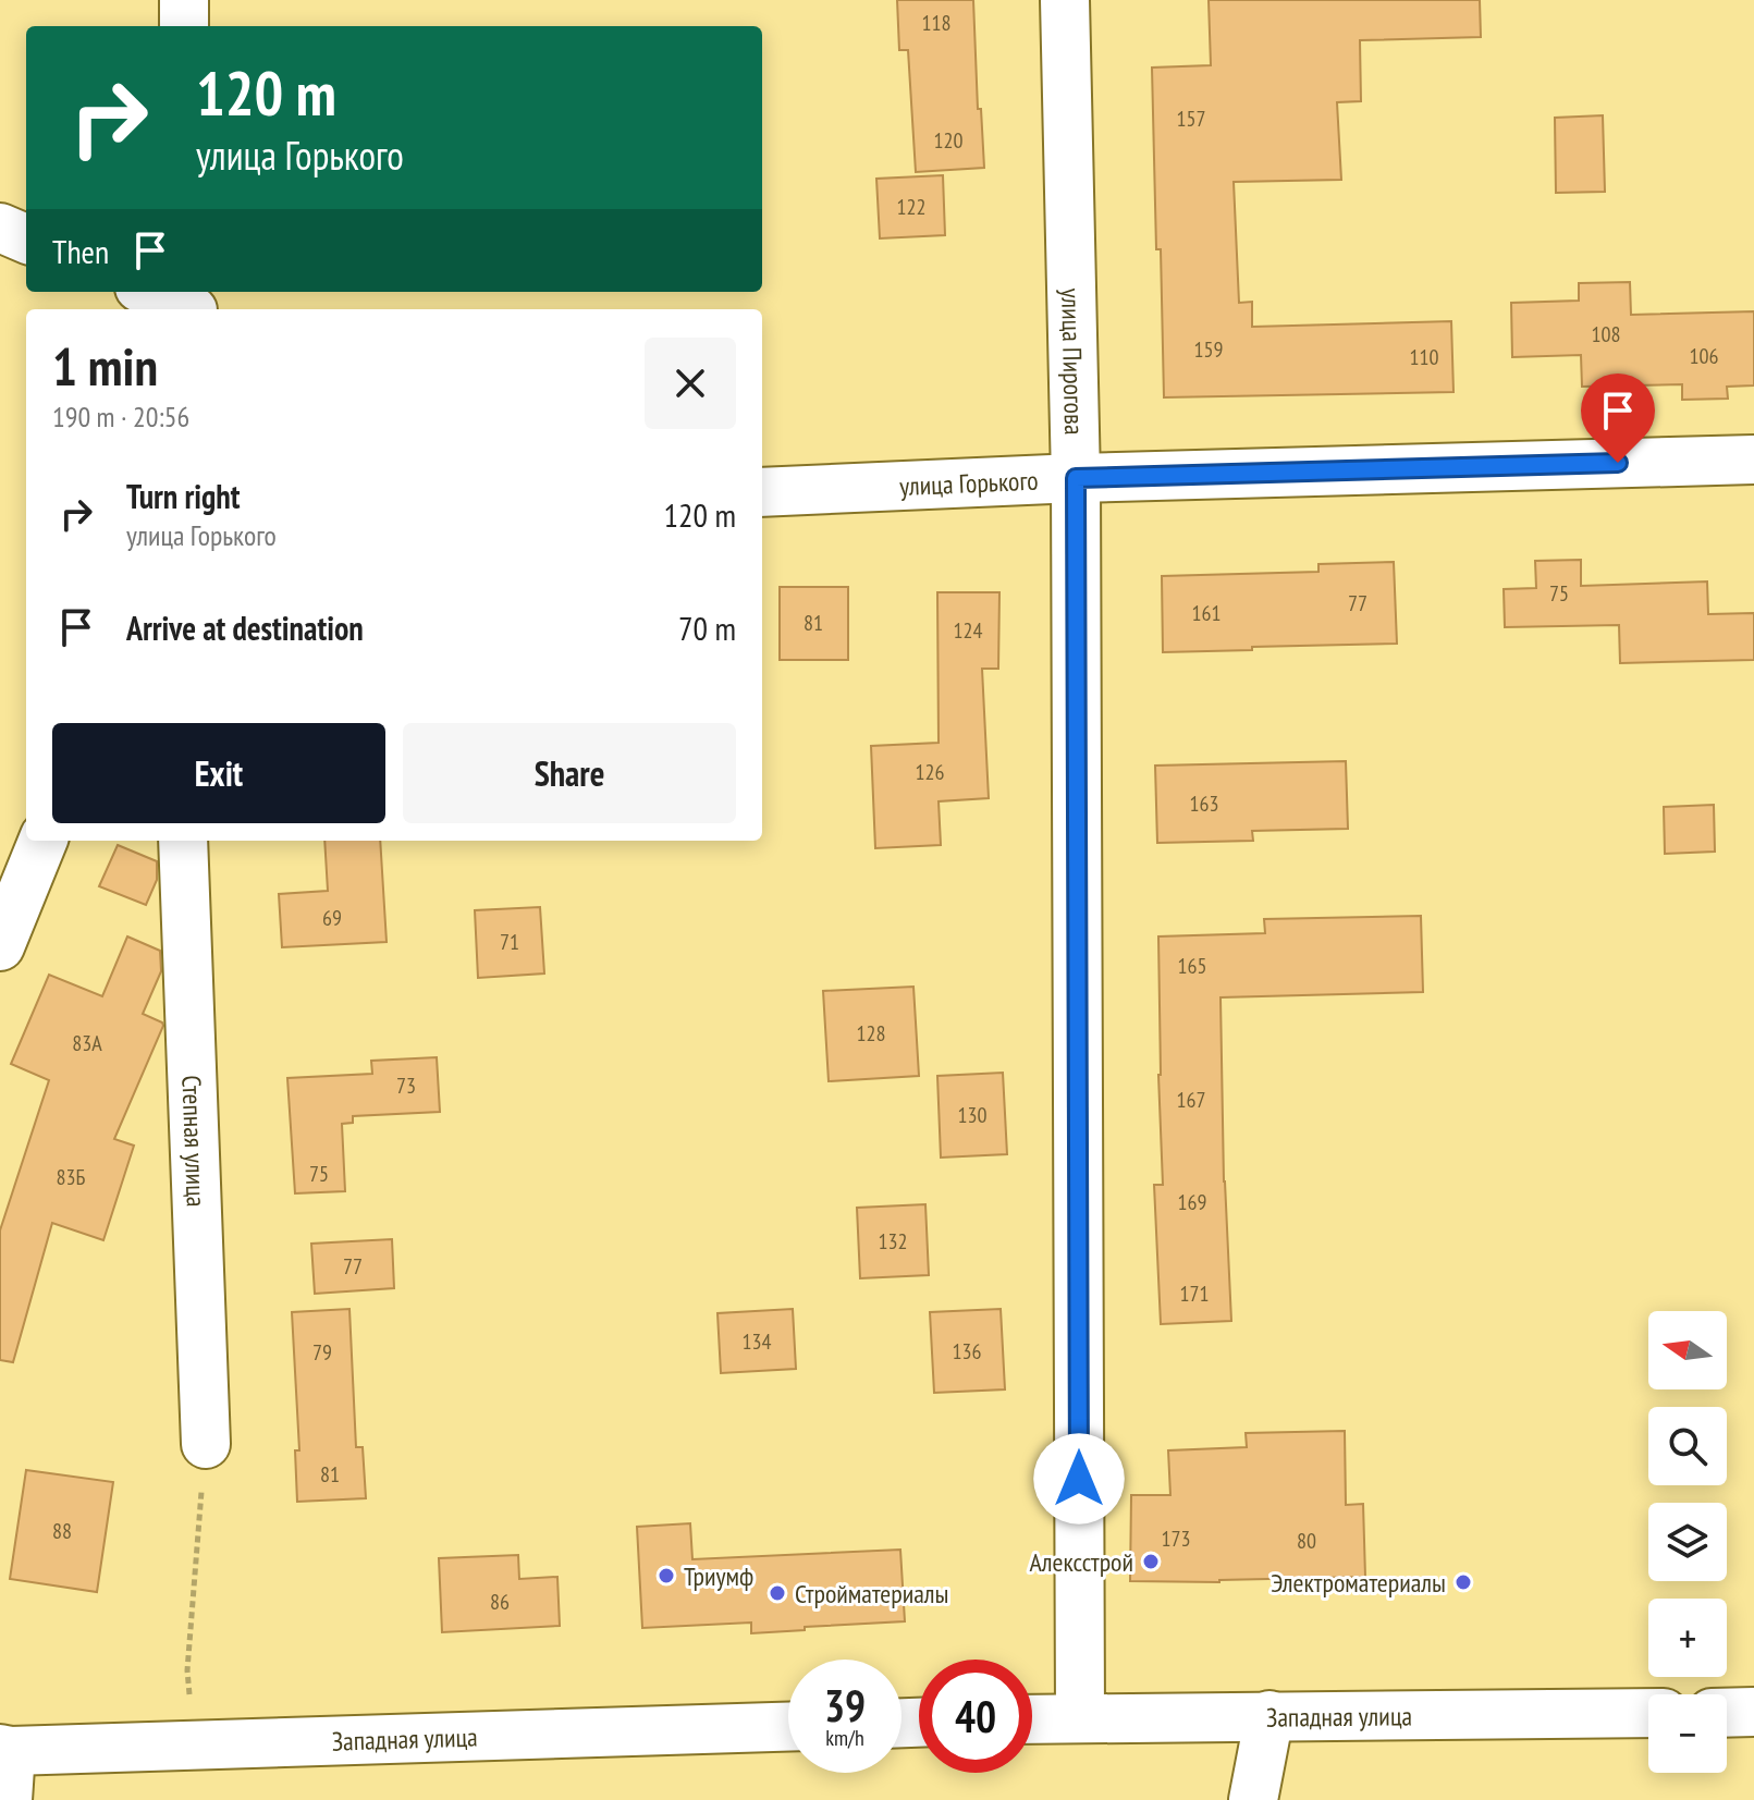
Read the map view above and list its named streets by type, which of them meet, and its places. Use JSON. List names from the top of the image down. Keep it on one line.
{"streets":{"street":["улица Пирогова","улица Горького","Степная улица","Западная улица"]},"crossings":[["улица Пирогова","улица Горького"],["улица Пирогова","Западная улица"]],"places":["Алексстрой","Триумф","Электроматериалы","Стройматериалы"],"house_numbers":["118","157","120","122","108","159","106","110","75","77","161","81","124","126","163","69","71","165","128","83А","73","167","130","75","83Б","169","132","77","171","134","136","79","81","88","173","80","86"],"north":"left","page":{"turn":["120 m","улица Горького"],"then":"Then","heading":["1 min","190 m · 20:56"],"list":[{"name":"Turn right","note":"улица Горького","value":"120 m"},{"name":"Arrive at destination","value":"70 m"}],"buttons":["Exit","Share"],"map_buttons":["+","−"],"speed":"39 km/h","limit":"40"}}
